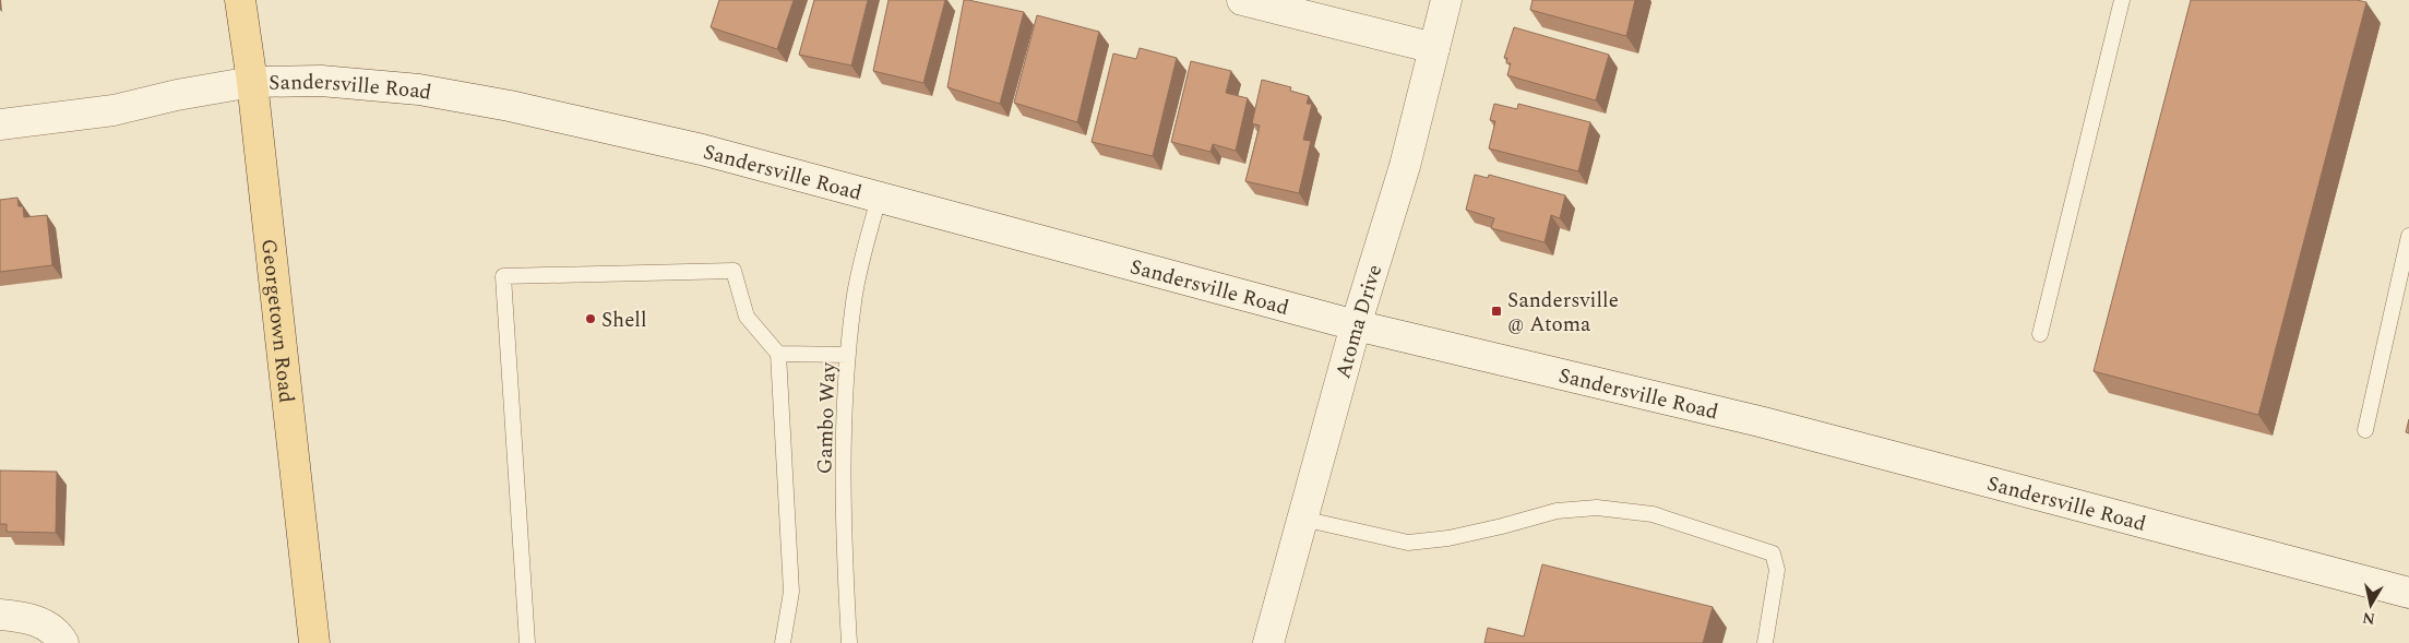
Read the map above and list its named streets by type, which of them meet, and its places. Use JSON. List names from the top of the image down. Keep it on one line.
{"streets":{"main road":["Georgetown Road"],"street":["Sandersville Road","Atoma Drive"],"lane":["Gambo Way"]},"crossings":[["Sandersville Road","Georgetown Road"],["Sandersville Road","Atoma Drive"],["Sandersville Road","Gambo Way"]],"places":{"transit":["Sandersville @ Atoma"],"other":["Shell"]},"north":"bottom"}
